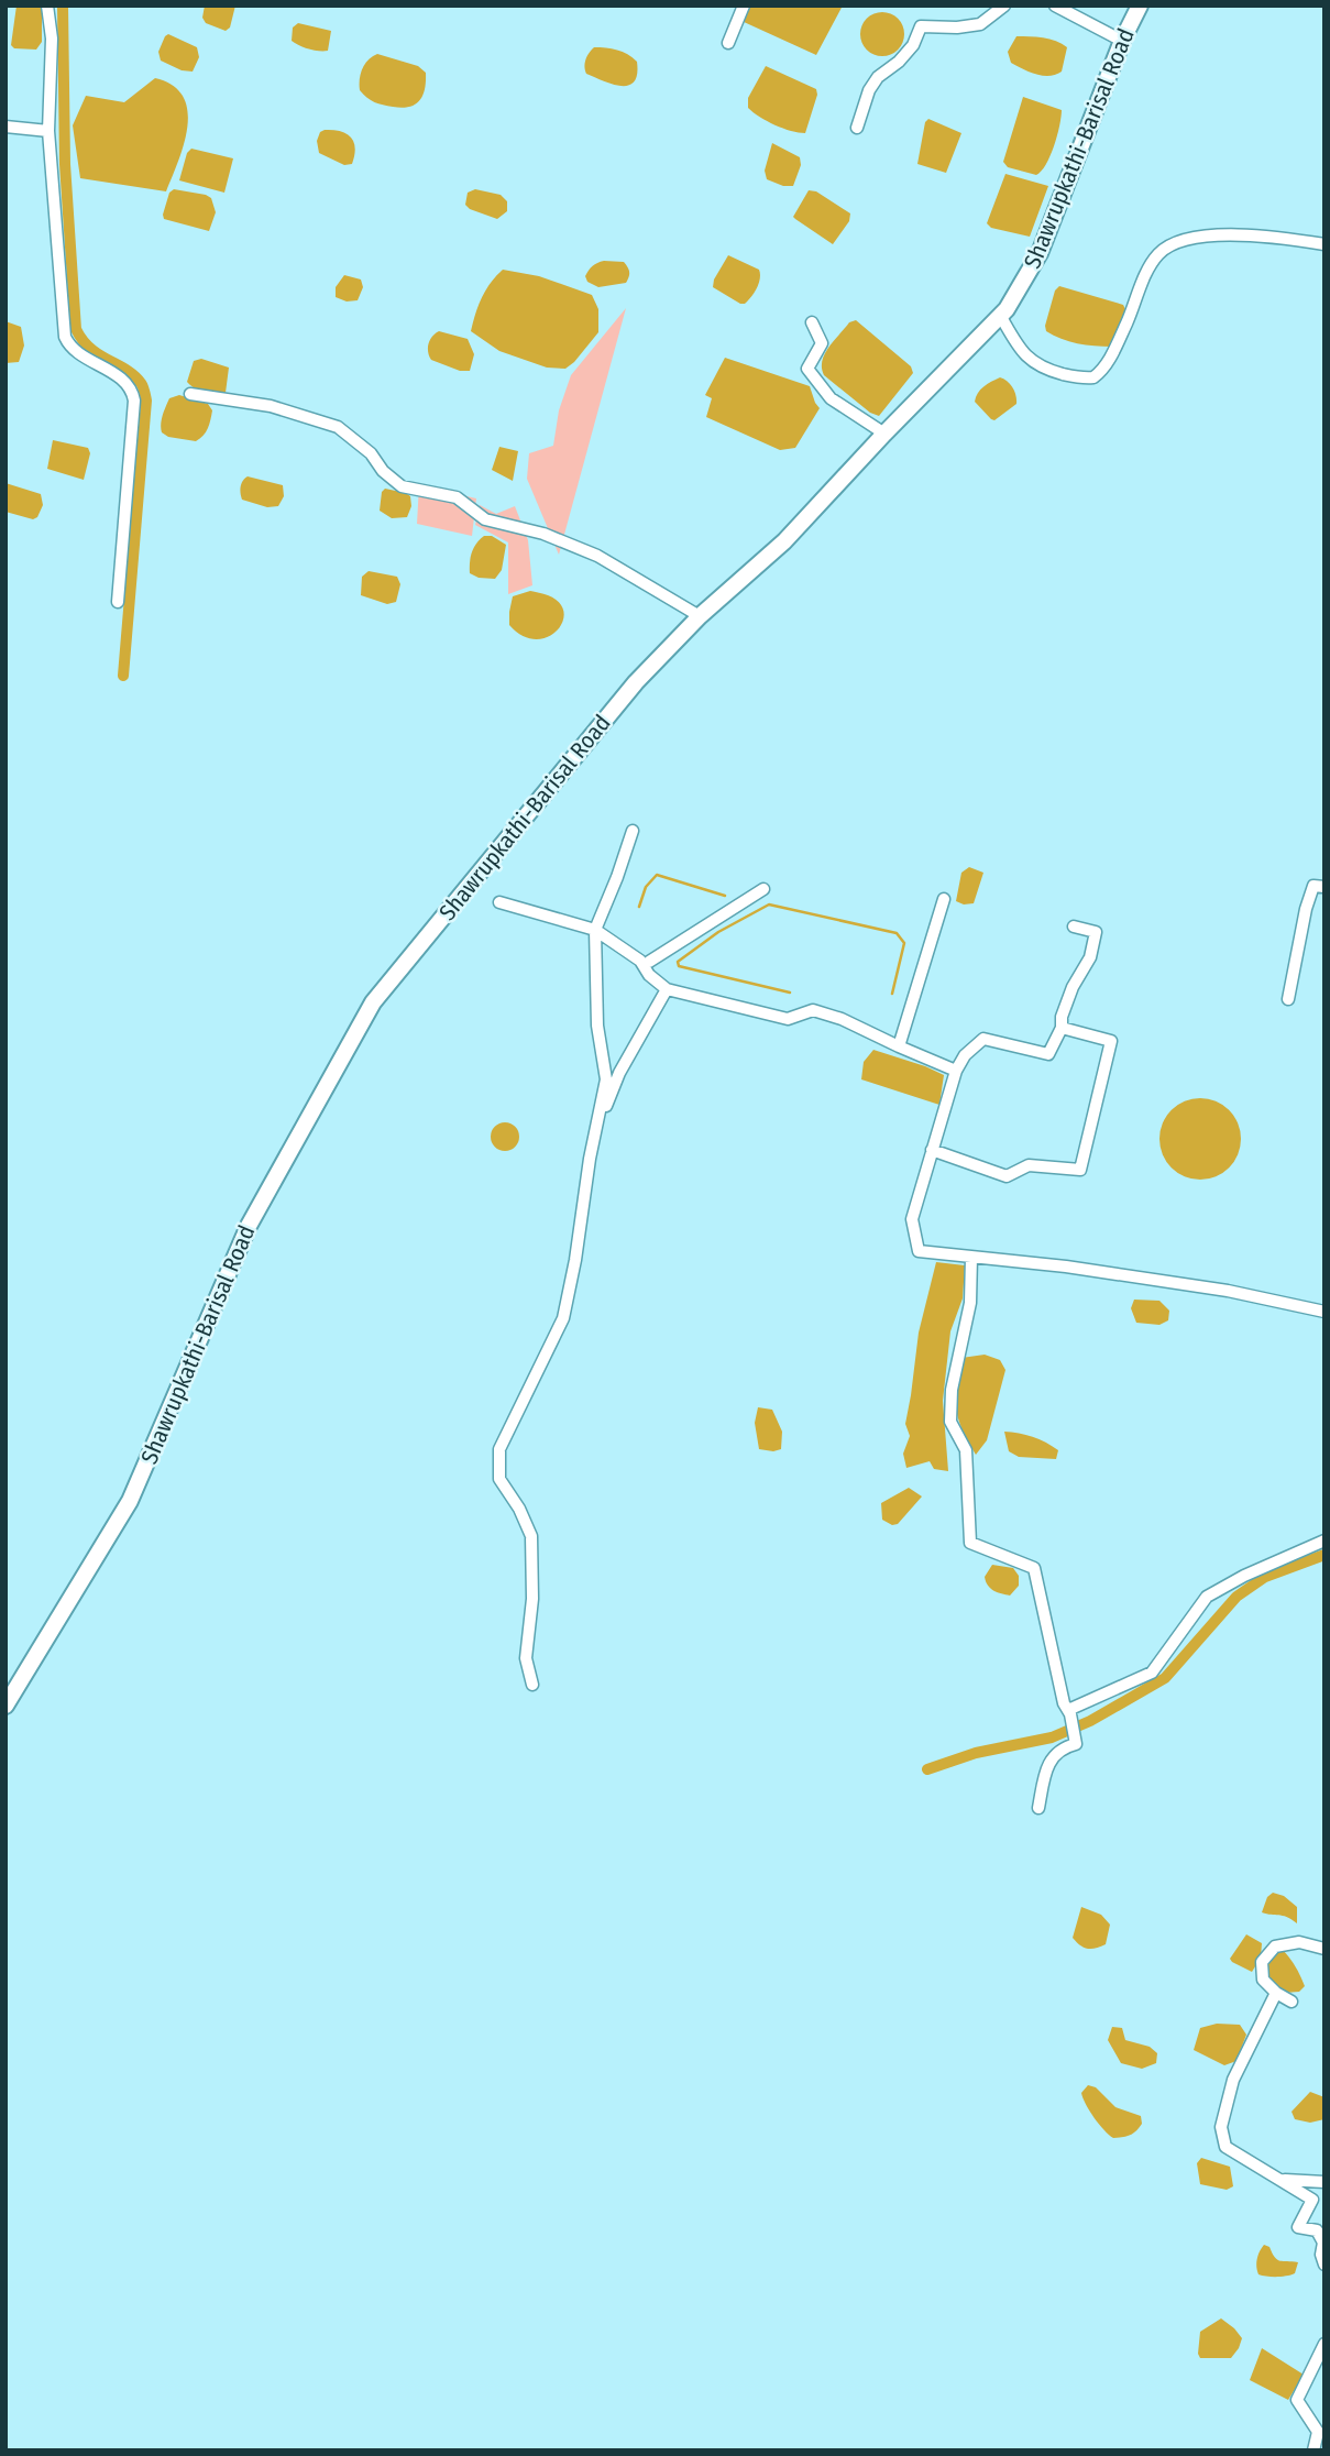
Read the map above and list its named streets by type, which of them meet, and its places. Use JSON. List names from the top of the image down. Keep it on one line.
{"streets":{"main road":["Shawrupkathi-Barisal Road"]}}
